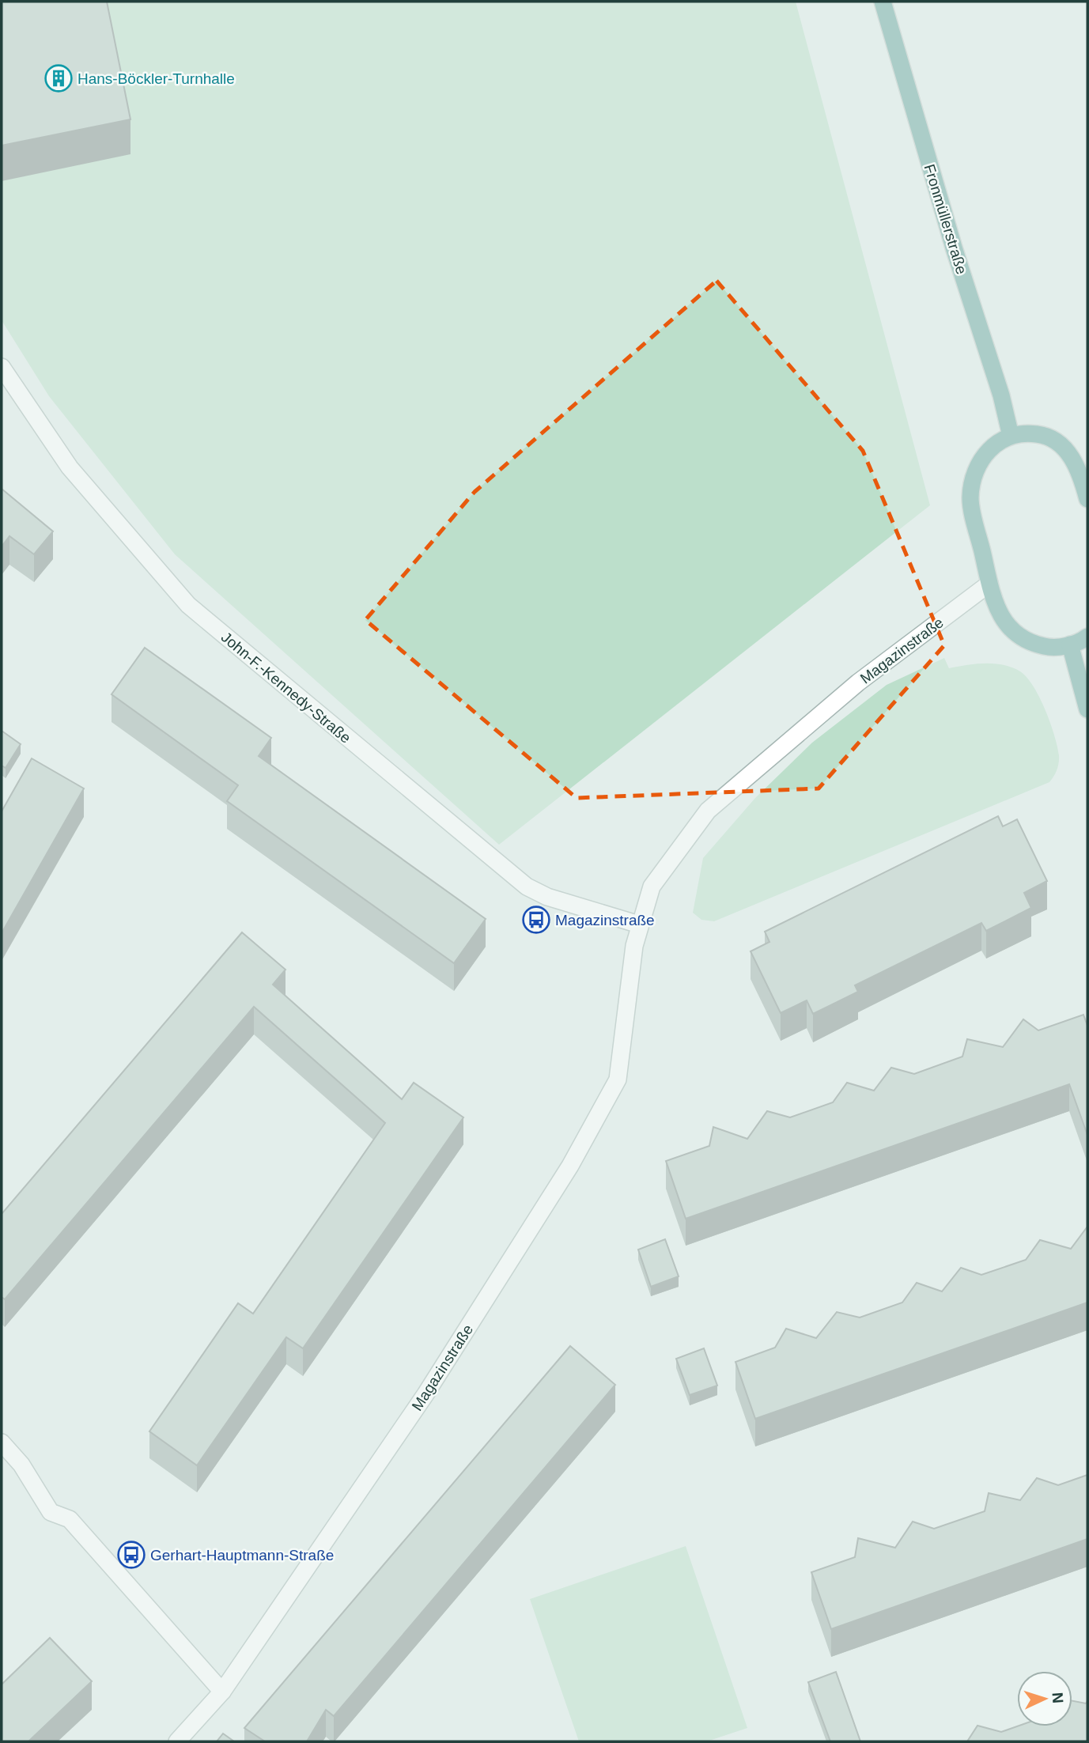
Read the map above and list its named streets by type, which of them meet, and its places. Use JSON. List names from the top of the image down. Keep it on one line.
{"streets":{"main road":["Fronmüllerstraße"],"street":["Magazinstraße","John-F.-Kennedy-Straße"]},"crossings":[["Magazinstraße","John-F.-Kennedy-Straße"]],"places":{"building":["Hans-Böckler-Turnhalle"],"bus stop":["Magazinstraße","Gerhart-Hauptmann-Straße"]},"north":"right"}
